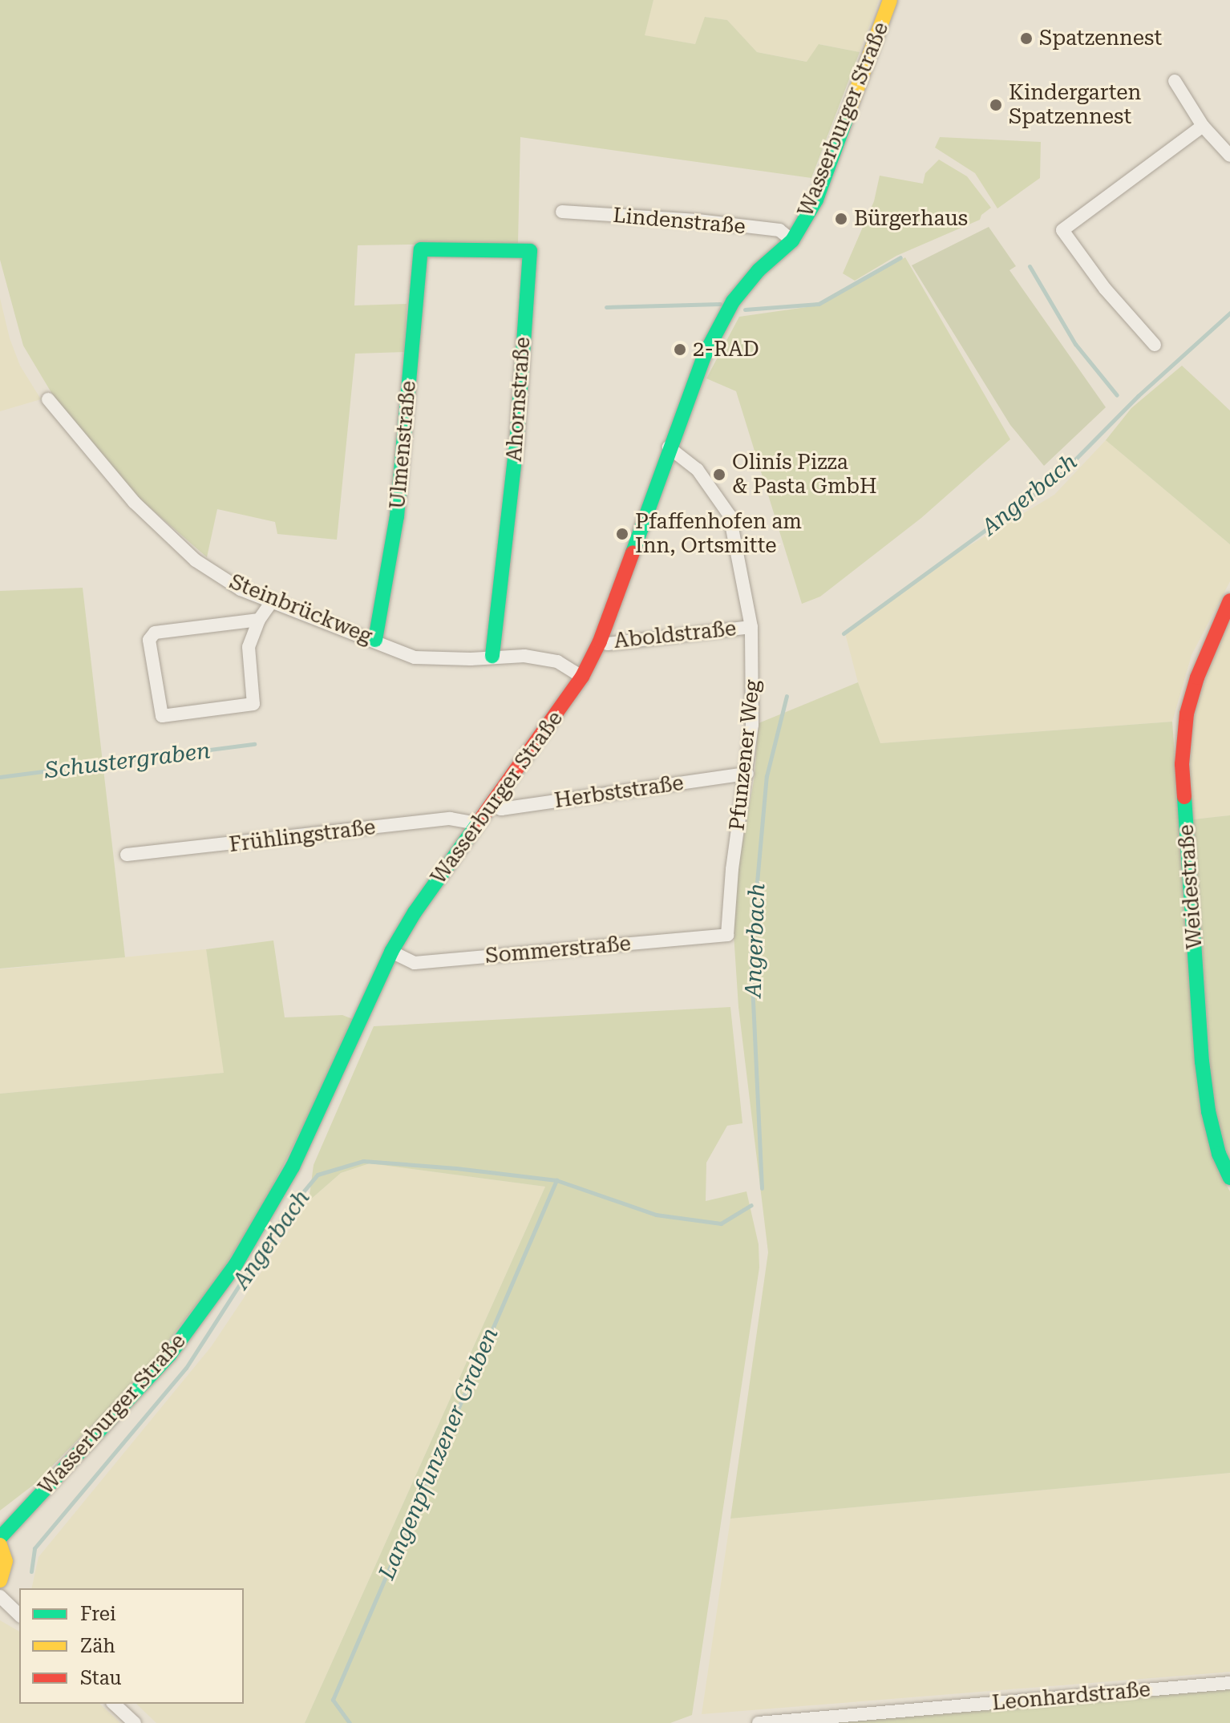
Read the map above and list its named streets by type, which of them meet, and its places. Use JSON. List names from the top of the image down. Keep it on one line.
{"streets":{"street":["Wasserburger Straße","Lindenstraße","Ahornstraße","Ulmenstraße","Steinbrückweg","Aboldstraße","Pfunzener Weg","Herbststraße","Frühlingstraße","Weidestraße","Sommerstraße","Leonhardstraße"]},"crossings":[["Wasserburger Straße","Lindenstraße"],["Wasserburger Straße","Steinbrückweg"],["Wasserburger Straße","Aboldstraße"],["Wasserburger Straße","Pfunzener Weg"],["Wasserburger Straße","Herbststraße"],["Wasserburger Straße","Frühlingstraße"],["Wasserburger Straße","Sommerstraße"],["Ahornstraße","Ulmenstraße"],["Ahornstraße","Steinbrückweg"],["Ulmenstraße","Steinbrückweg"],["Aboldstraße","Pfunzener Weg"],["Pfunzener Weg","Herbststraße"],["Pfunzener Weg","Sommerstraße"]],"water":["Angerbach","Schustergraben","Langenpfunzener Graben"],"places":["Spatzennest","Kindergarten Spatzennest","Bürgerhaus","2-RAD","Olini´s Pizza & Pasta GmbH","Pfaffenhofen am Inn, Ortsmitte"],"legend":["Frei","Zäh","Stau"]}
